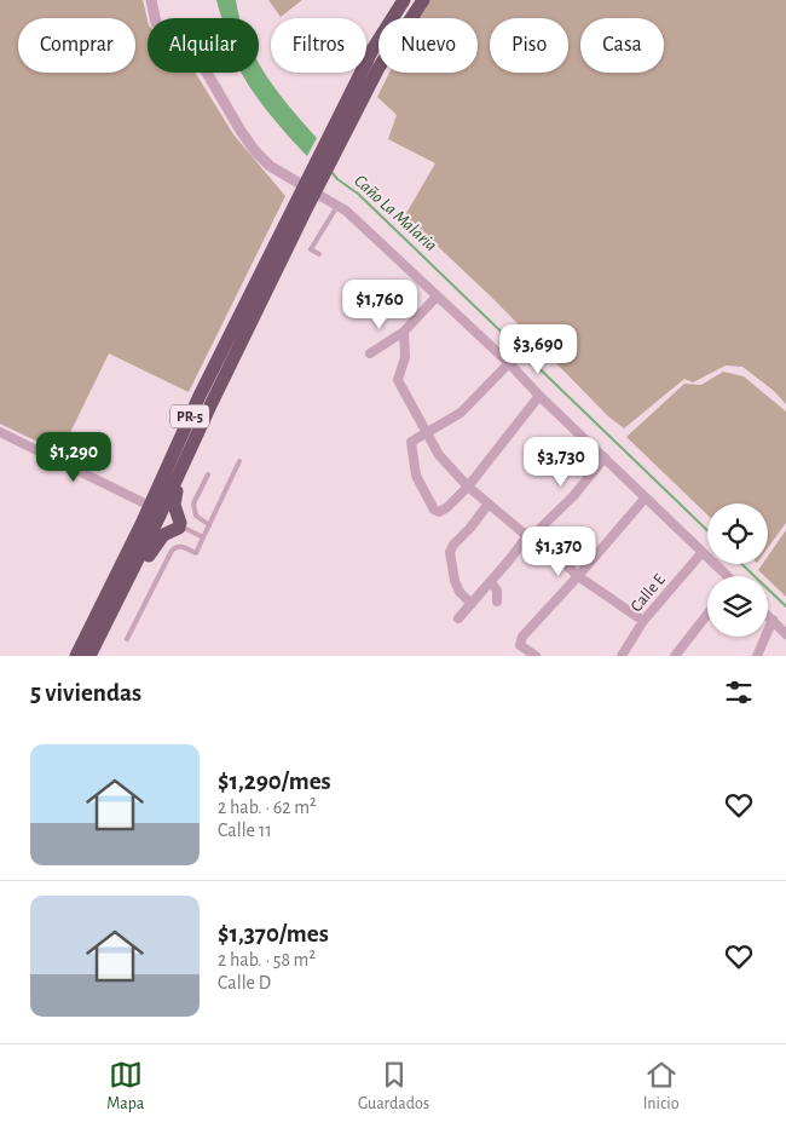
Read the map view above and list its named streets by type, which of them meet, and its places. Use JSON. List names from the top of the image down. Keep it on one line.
{"streets":{"main road":["PR-5"],"street":["Calle E"]},"water":["Caño La Malaria"],"page":{"chip":["Comprar","Alquilar","Filtros","Nuevo","Piso","Casa"],"price":["$1,760","$3,690","$1,290","$3,730","$1,370"],"heading":"5 viviendas","list":[{"name":"$1,290/mes","note":"2 hab. · 62 m² · Calle 11"},{"name":"$1,370/mes","note":"2 hab. · 58 m² · Calle D"}],"tabs":["Mapa","Guardados","Inicio"]}}
